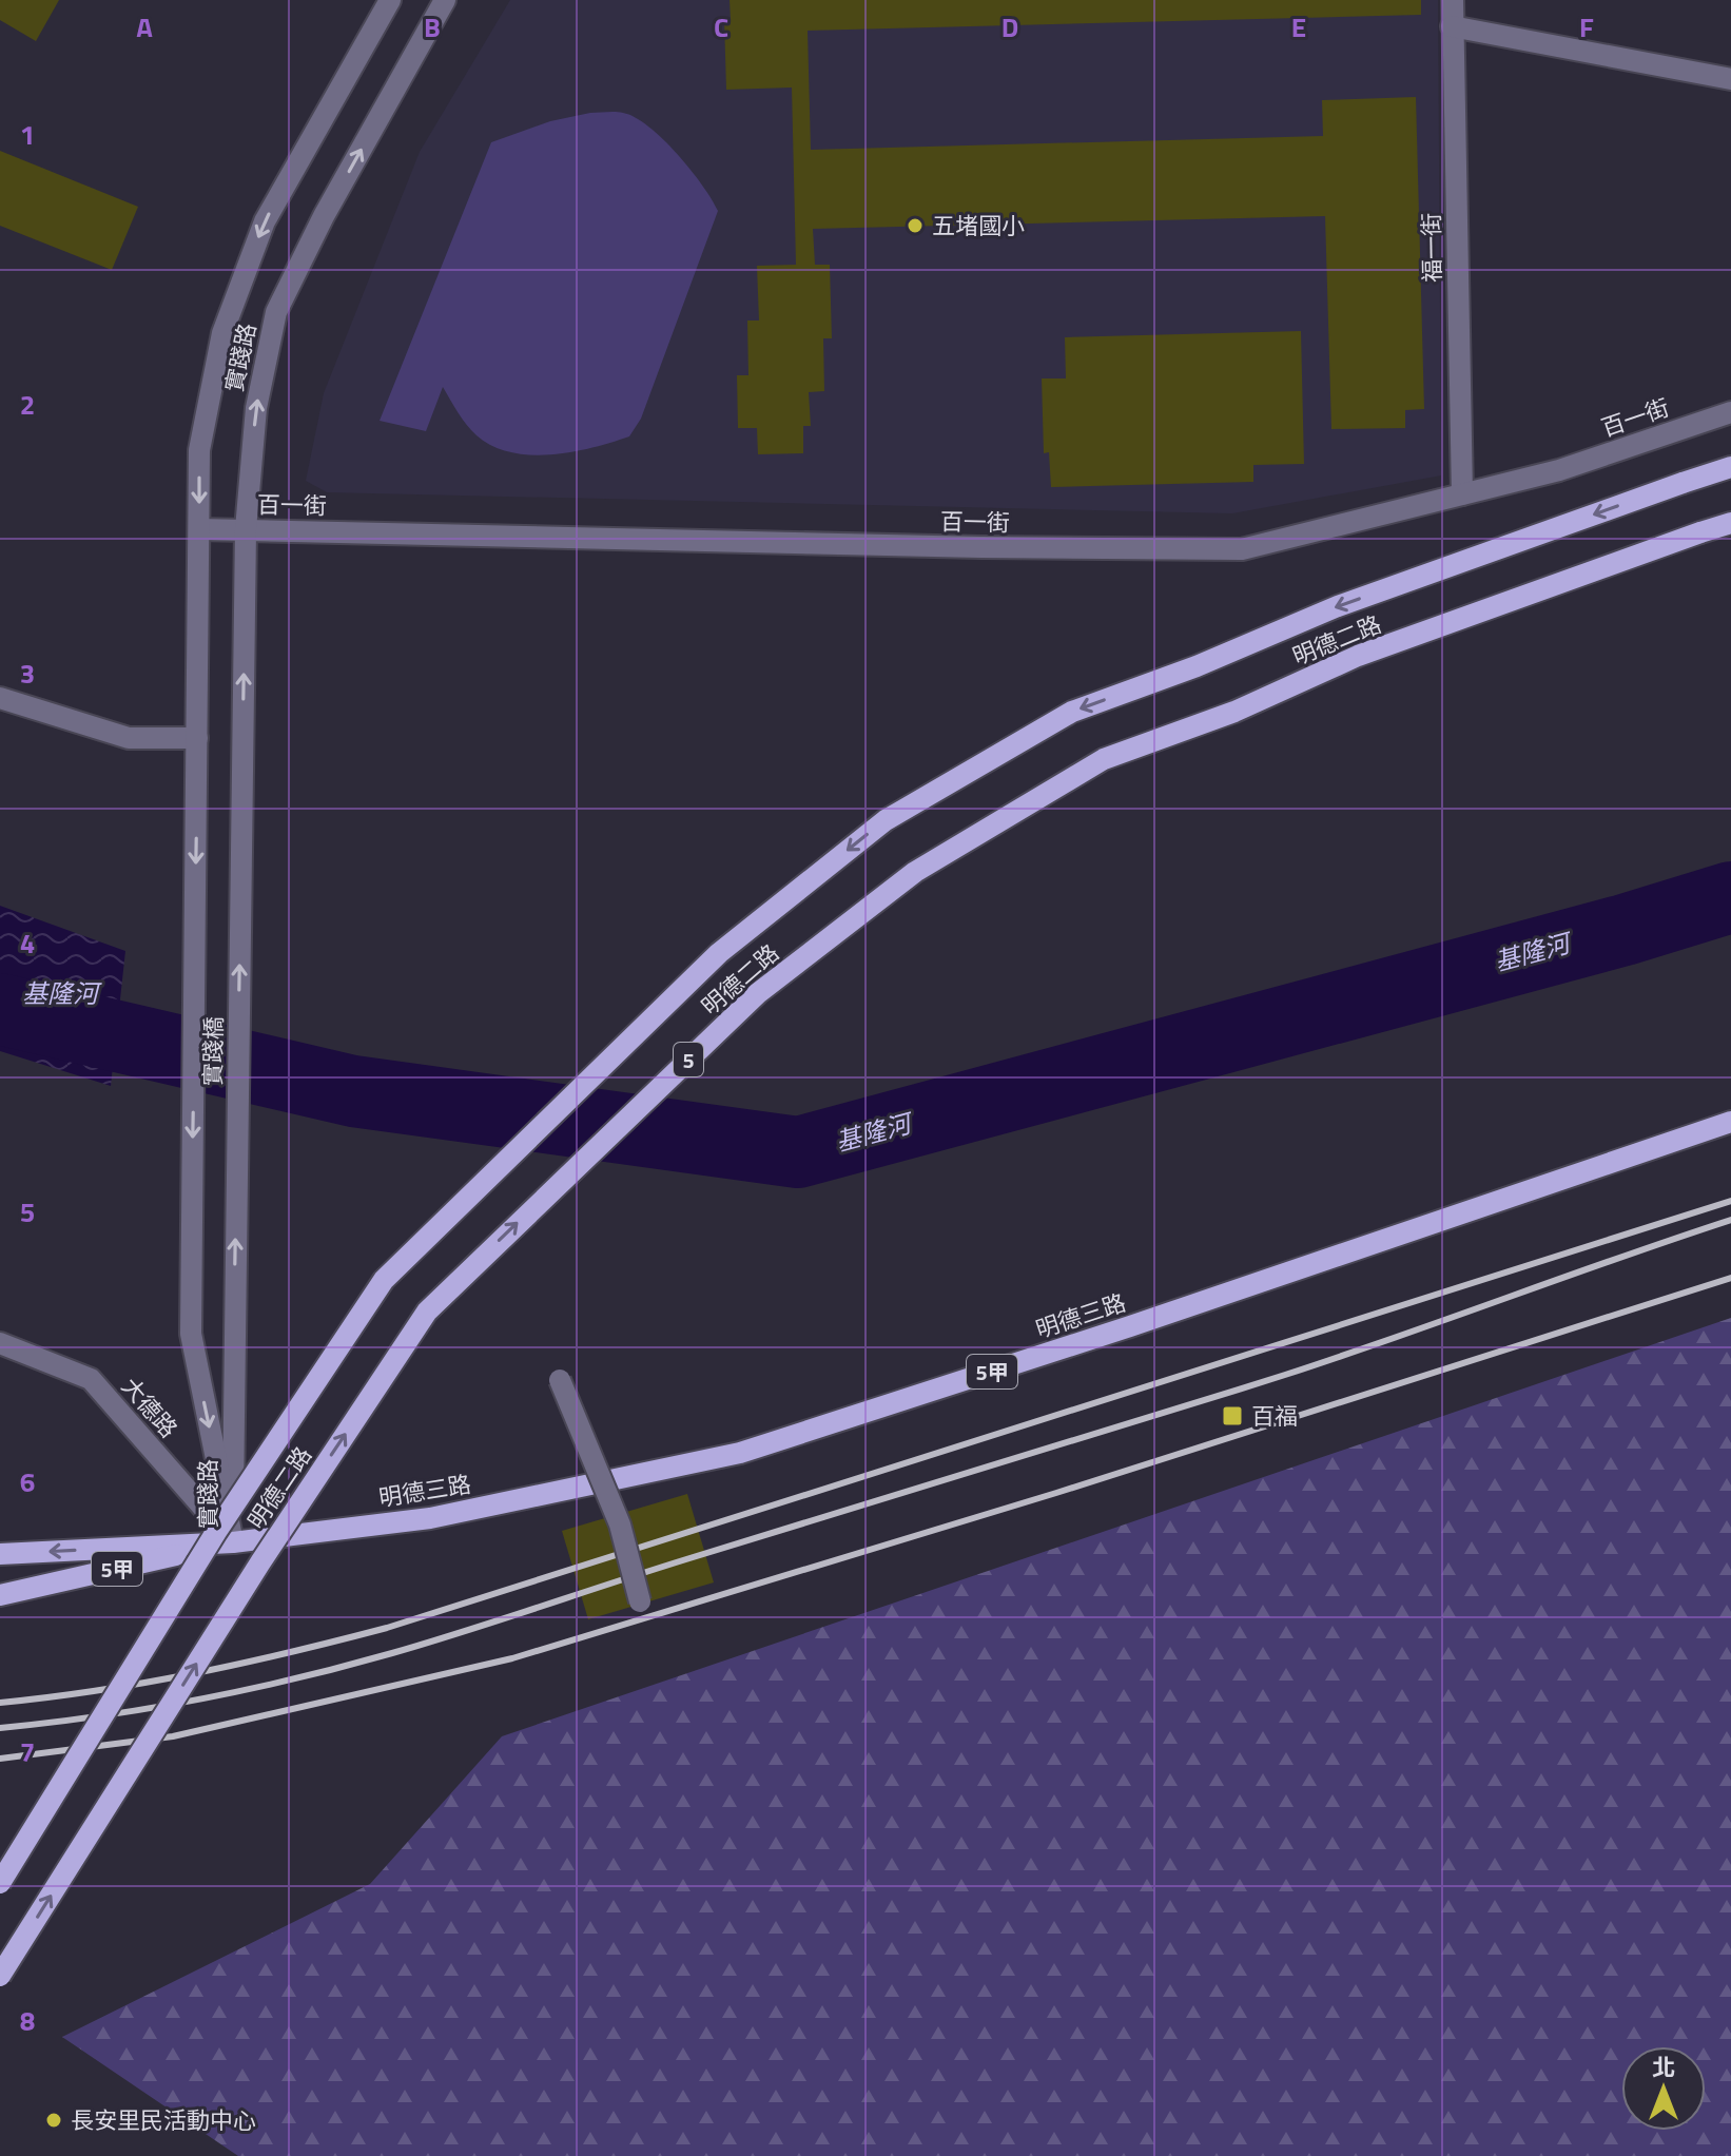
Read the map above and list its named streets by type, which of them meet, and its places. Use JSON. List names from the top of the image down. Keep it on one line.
{"streets":{"main road":["明德二路","5","明德三路","5甲"],"street":["福一街","實踐路","百一街","實踐橋","大德路"]},"crossings":[["福一街","百一街"],["實踐路","百一街"],["實踐路","實踐橋"],["實踐路","明德三路"],["實踐路","大德路"],["明德三路","大德路"]],"water":["基隆河"],"places":{"other":["五堵國小","長安里民活動中心"],"transit":["百福"]},"north":"top","grid":{"columns":["A","B","C","D","E","F"],"rows":["1","2","3","4","5","6","7","8"]}}
